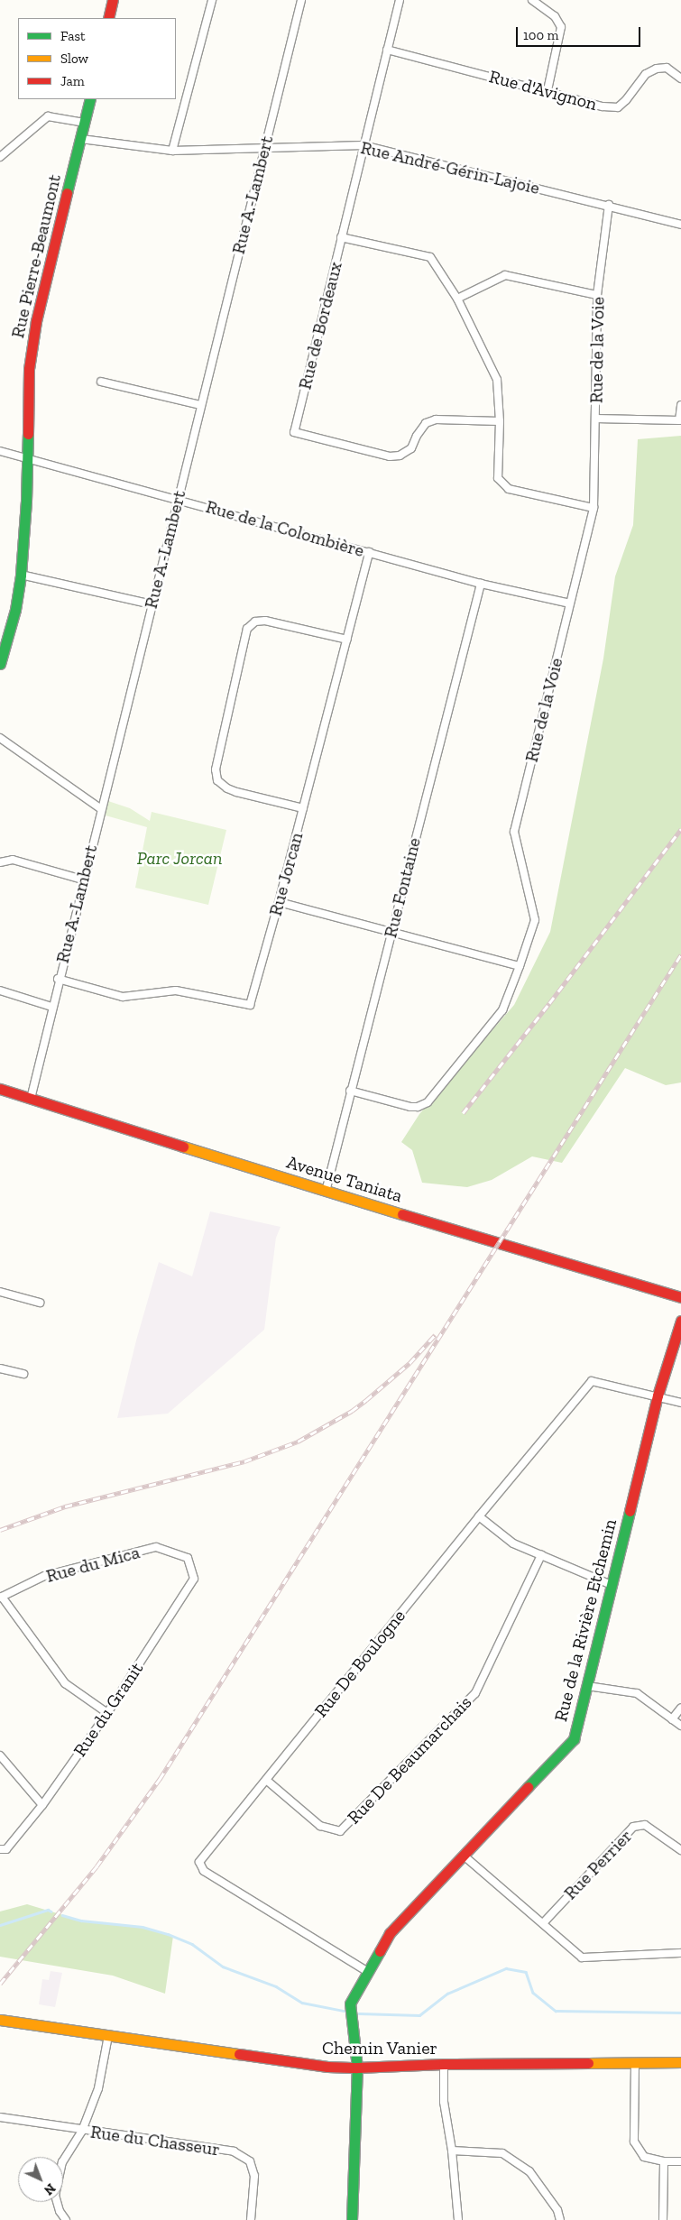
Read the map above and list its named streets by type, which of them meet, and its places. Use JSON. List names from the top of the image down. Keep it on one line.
{"streets":{"street":["Rue d'Avignon","Rue André-Gérin-Lajoie","Rue A.-Lambert","Rue Pierre-Beaumont","Rue de Bordeaux","Rue de la Voie","Rue de la Colombière","Rue Jorcan","Rue Fontaine","Avenue Taniata","Rue du Mica","Rue de la Rivière Etchemin","Rue De Boulogne","Rue du Granit","Rue De Beaumarchais","Rue Perrier","Chemin Vanier","Rue du Chasseur"]},"crossings":[["Rue d'Avignon","Rue de Bordeaux"],["Rue André-Gérin-Lajoie","Rue A.-Lambert"],["Rue André-Gérin-Lajoie","Rue Pierre-Beaumont"],["Rue André-Gérin-Lajoie","Rue de Bordeaux"],["Rue André-Gérin-Lajoie","Rue de la Voie"],["Rue A.-Lambert","Rue de la Colombière"],["Rue A.-Lambert","Rue Jorcan"],["Rue A.-Lambert","Avenue Taniata"],["Rue Pierre-Beaumont","Rue de la Colombière"],["Rue de la Voie","Rue de la Colombière"],["Rue de la Voie","Rue Fontaine"],["Rue de la Colombière","Rue Jorcan"],["Rue de la Colombière","Rue Fontaine"],["Rue Fontaine","Avenue Taniata"],["Rue du Mica","Rue du Granit"],["Rue de la Rivière Etchemin","Rue De Boulogne"],["Rue de la Rivière Etchemin","Chemin Vanier"],["Rue De Boulogne","Rue De Beaumarchais"]],"parks":["Parc Jorcan"],"legend":["Fast","Slow","Jam"],"scale_bar":"100 m","north":"bottom right"}
